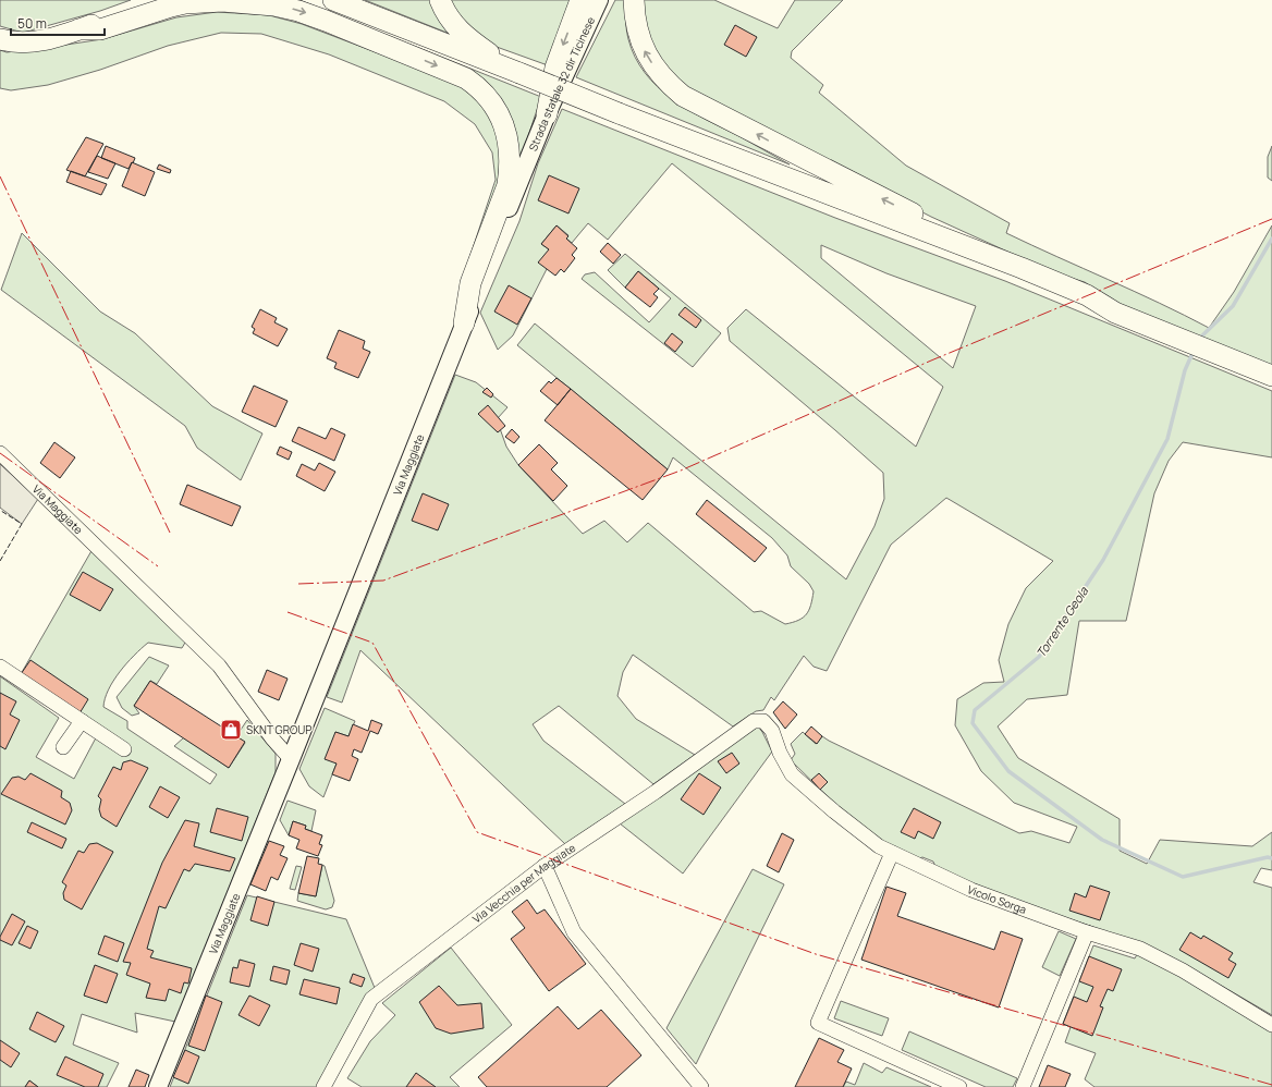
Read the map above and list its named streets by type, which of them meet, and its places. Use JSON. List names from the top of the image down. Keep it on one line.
{"streets":{"main road":["Strada statale 32 dir Ticinese","Via Maggiate"],"street":["Via Vecchia per Maggiate","Vicolo Sorga"]},"crossings":[["Strada statale 32 dir Ticinese","Via Maggiate"],["Via Vecchia per Maggiate","Vicolo Sorga"]],"water":["Torrente Geola"],"places":{"shop":["SKNT GROUP"]},"scale_bar":"50 m"}
